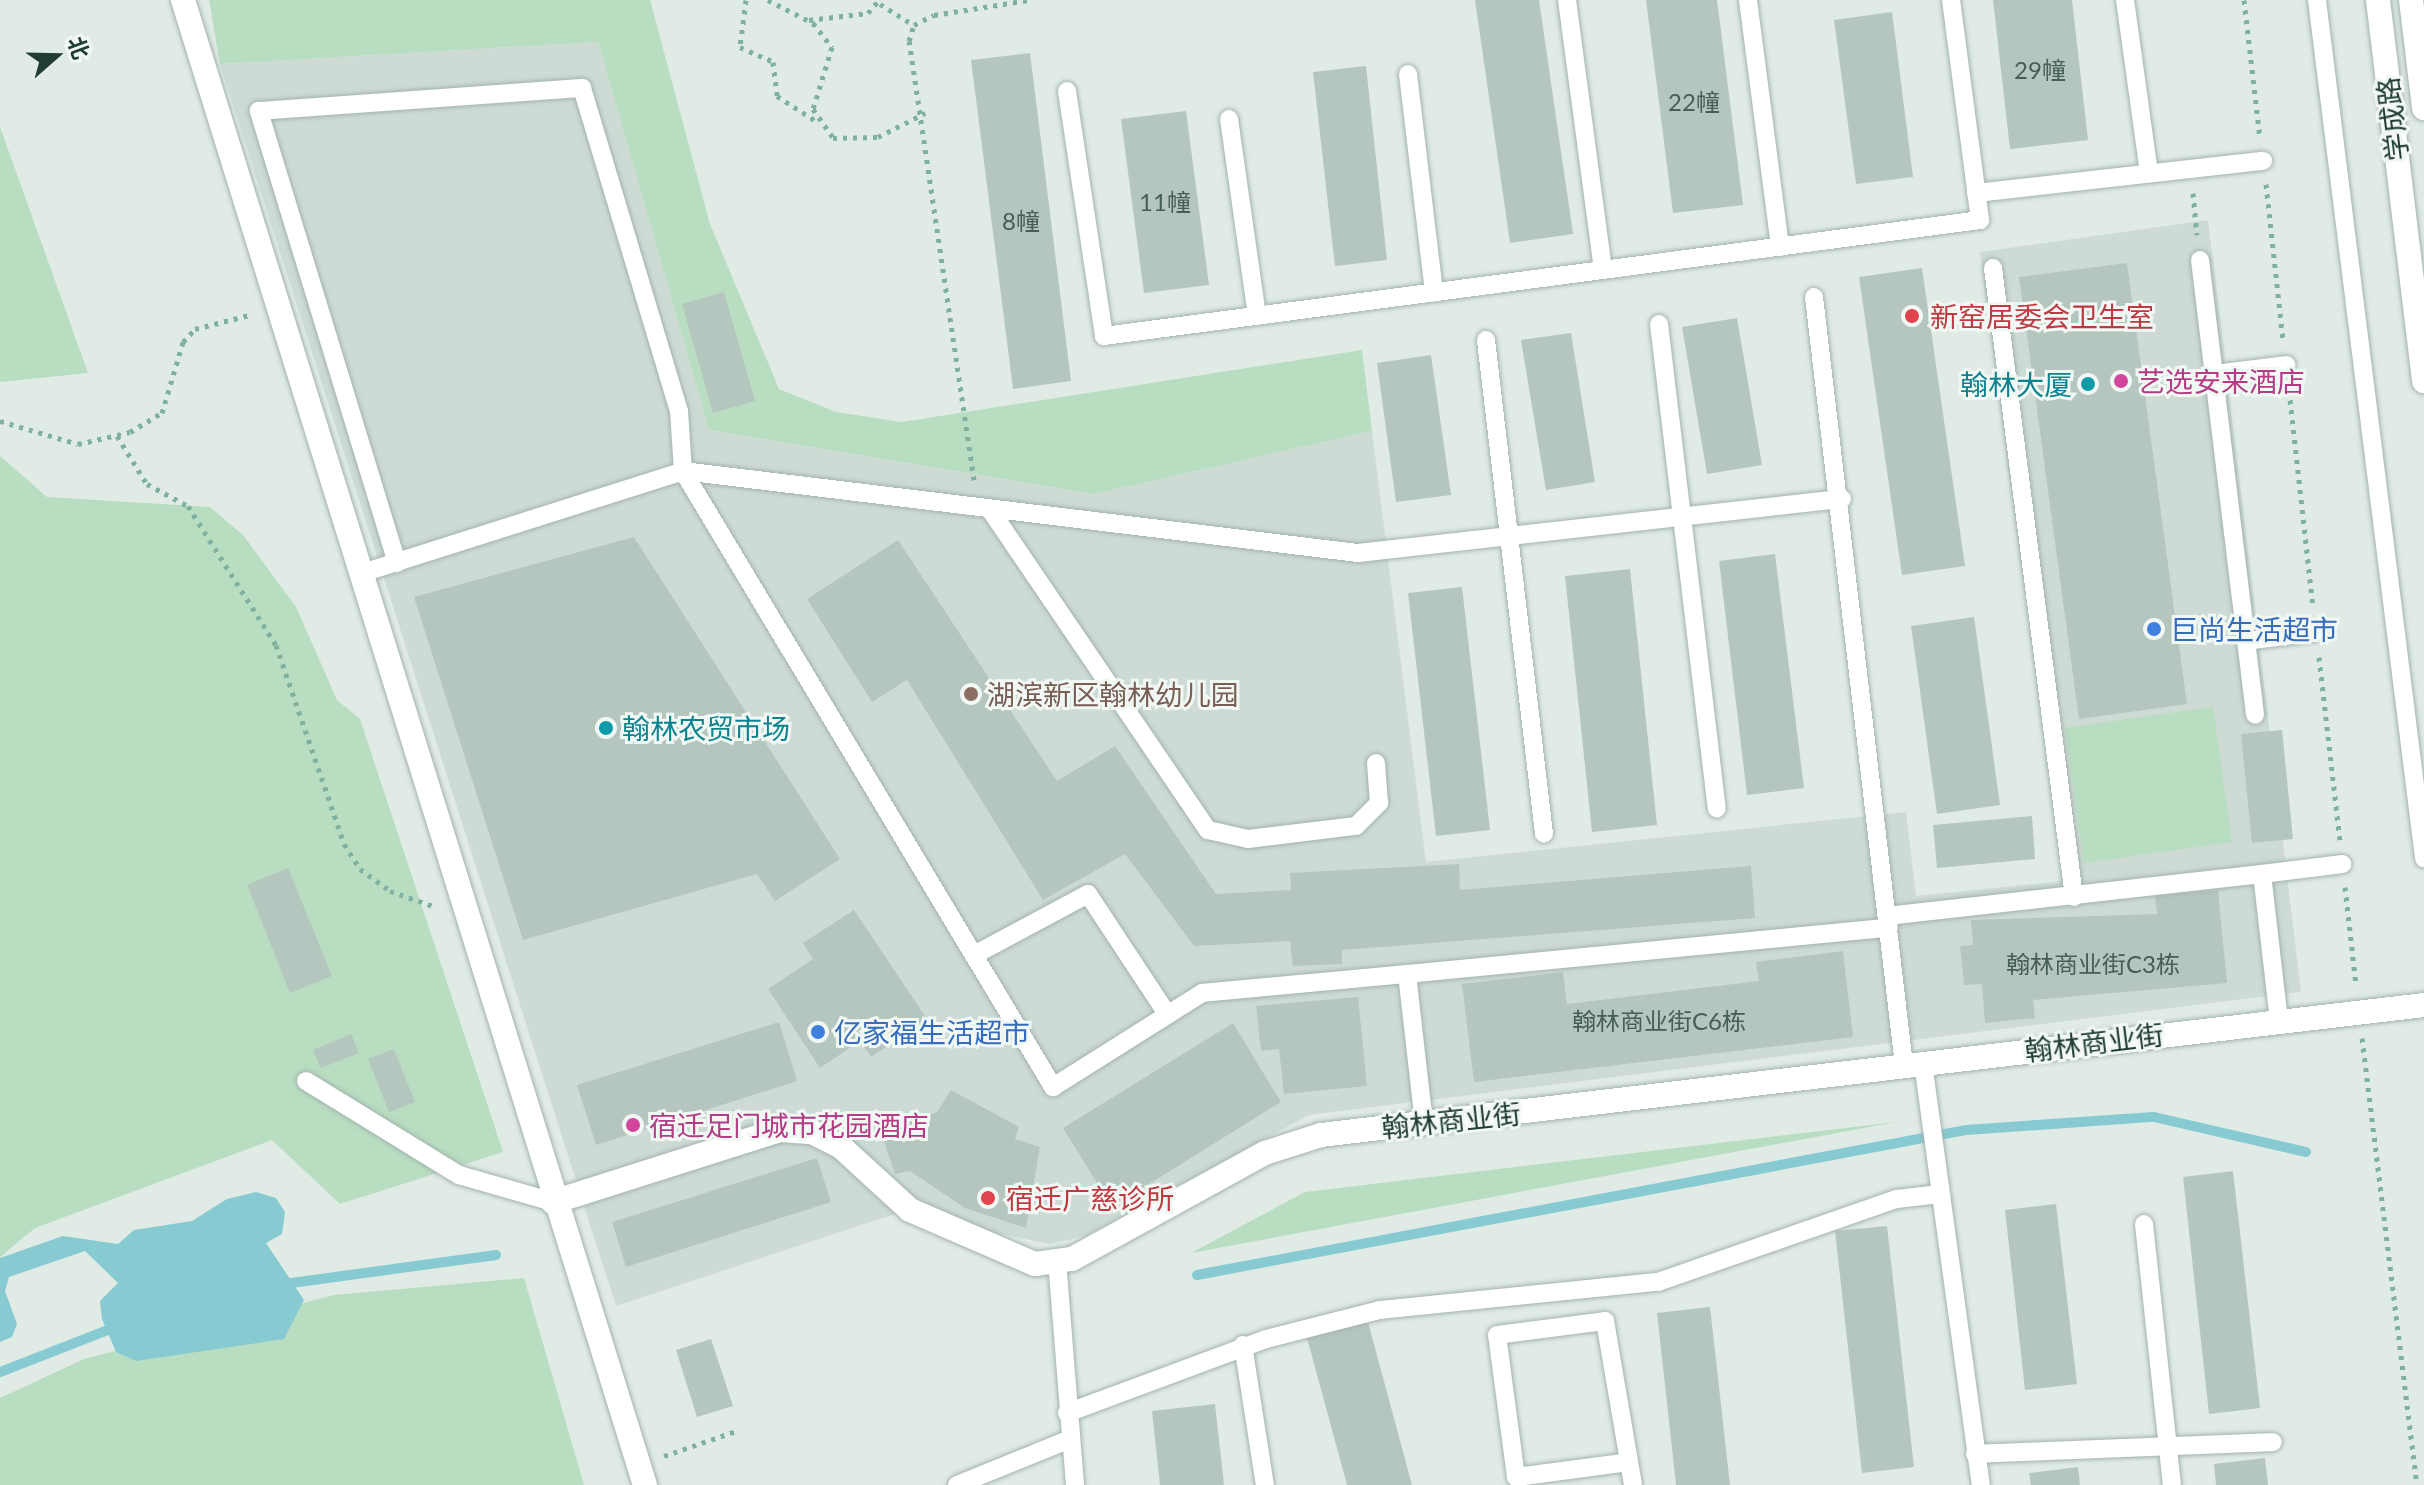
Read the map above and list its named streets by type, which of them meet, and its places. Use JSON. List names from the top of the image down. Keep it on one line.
{"streets":{"street":["学成路","翰林商业街"]},"places":["新窑居委会卫生室","艺选安来酒店","翰林大厦","巨尚生活超市","湖滨新区翰林幼儿园","翰林农贸市场","亿家福生活超市","宿迁足门城市花园酒店","宿迁广慈诊所"],"house_numbers":["29幢","22幢","11幢","8幢","翰林商业街C3栋","翰林商业街C6栋"],"north":"right"}
